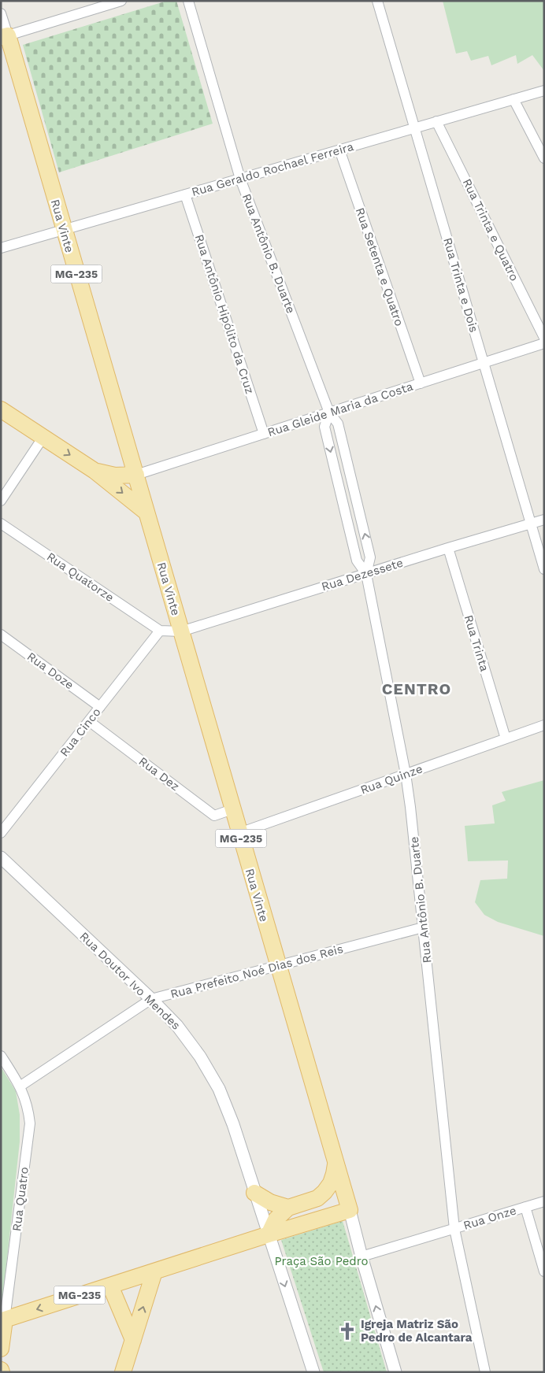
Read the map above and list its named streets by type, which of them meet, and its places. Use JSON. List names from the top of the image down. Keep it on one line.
{"streets":{"main road":["Rua Vinte","MG-235","Rua Quatro"],"street":["Rua Geraldo Rochael Ferreira","Rua Trinta e Quatro","Rua Antônio B. Duarte","Rua Setenta e Quatro","Rua Trinta e Dois","Rua Antônio Hipólito da Cruz","Rua Gleide Maria da Costa","Rua Dezessete","Rua Quatorze","Rua Trinta","Rua Doze","Rua Cinco","Rua Dez","Rua Quinze","Rua Prefeito Noé Dias dos Reis","Rua Doutor Ivo Mendes","Rua Onze"]},"crossings":[["Rua Geraldo Rochael Ferreira","Rua Vinte"],["Rua Geraldo Rochael Ferreira","Rua Trinta e Quatro"],["Rua Geraldo Rochael Ferreira","Rua Antônio B. Duarte"],["Rua Geraldo Rochael Ferreira","Rua Setenta e Quatro"],["Rua Geraldo Rochael Ferreira","Rua Trinta e Dois"],["Rua Geraldo Rochael Ferreira","Rua Antônio Hipólito da Cruz"],["Rua Vinte","MG-235"],["Rua Vinte","Rua Gleide Maria da Costa"],["Rua Vinte","Rua Dezessete"],["Rua Vinte","Rua Dez"],["Rua Vinte","Rua Quinze"],["Rua Vinte","Rua Prefeito Noé Dias dos Reis"],["Rua Antônio B. Duarte","Rua Gleide Maria da Costa"],["Rua Antônio B. Duarte","Rua Dezessete"],["Rua Antônio B. Duarte","Rua Quinze"],["Rua Antônio B. Duarte","Rua Prefeito Noé Dias dos Reis"],["Rua Antônio B. Duarte","Rua Onze"],["Rua Setenta e Quatro","Rua Gleide Maria da Costa"],["MG-235","Rua Doutor Ivo Mendes"],["MG-235","Rua Quatro"],["Rua Trinta e Dois","Rua Gleide Maria da Costa"],["Rua Trinta e Dois","Rua Dezessete"],["Rua Antônio Hipólito da Cruz","Rua Gleide Maria da Costa"],["Rua Dezessete","Rua Quatorze"],["Rua Dezessete","Rua Trinta"],["Rua Dezessete","Rua Cinco"],["Rua Quatorze","Rua Cinco"],["Rua Trinta","Rua Quinze"],["Rua Doze","Rua Cinco"],["Rua Cinco","Rua Dez"],["Rua Prefeito Noé Dias dos Reis","Rua Doutor Ivo Mendes"],["Rua Prefeito Noé Dias dos Reis","Rua Quatro"]],"districts":["CENTRO"],"parks":["Praça São Pedro"],"places":{"church":["Igreja Matriz São Pedro de Alcantara"]}}
